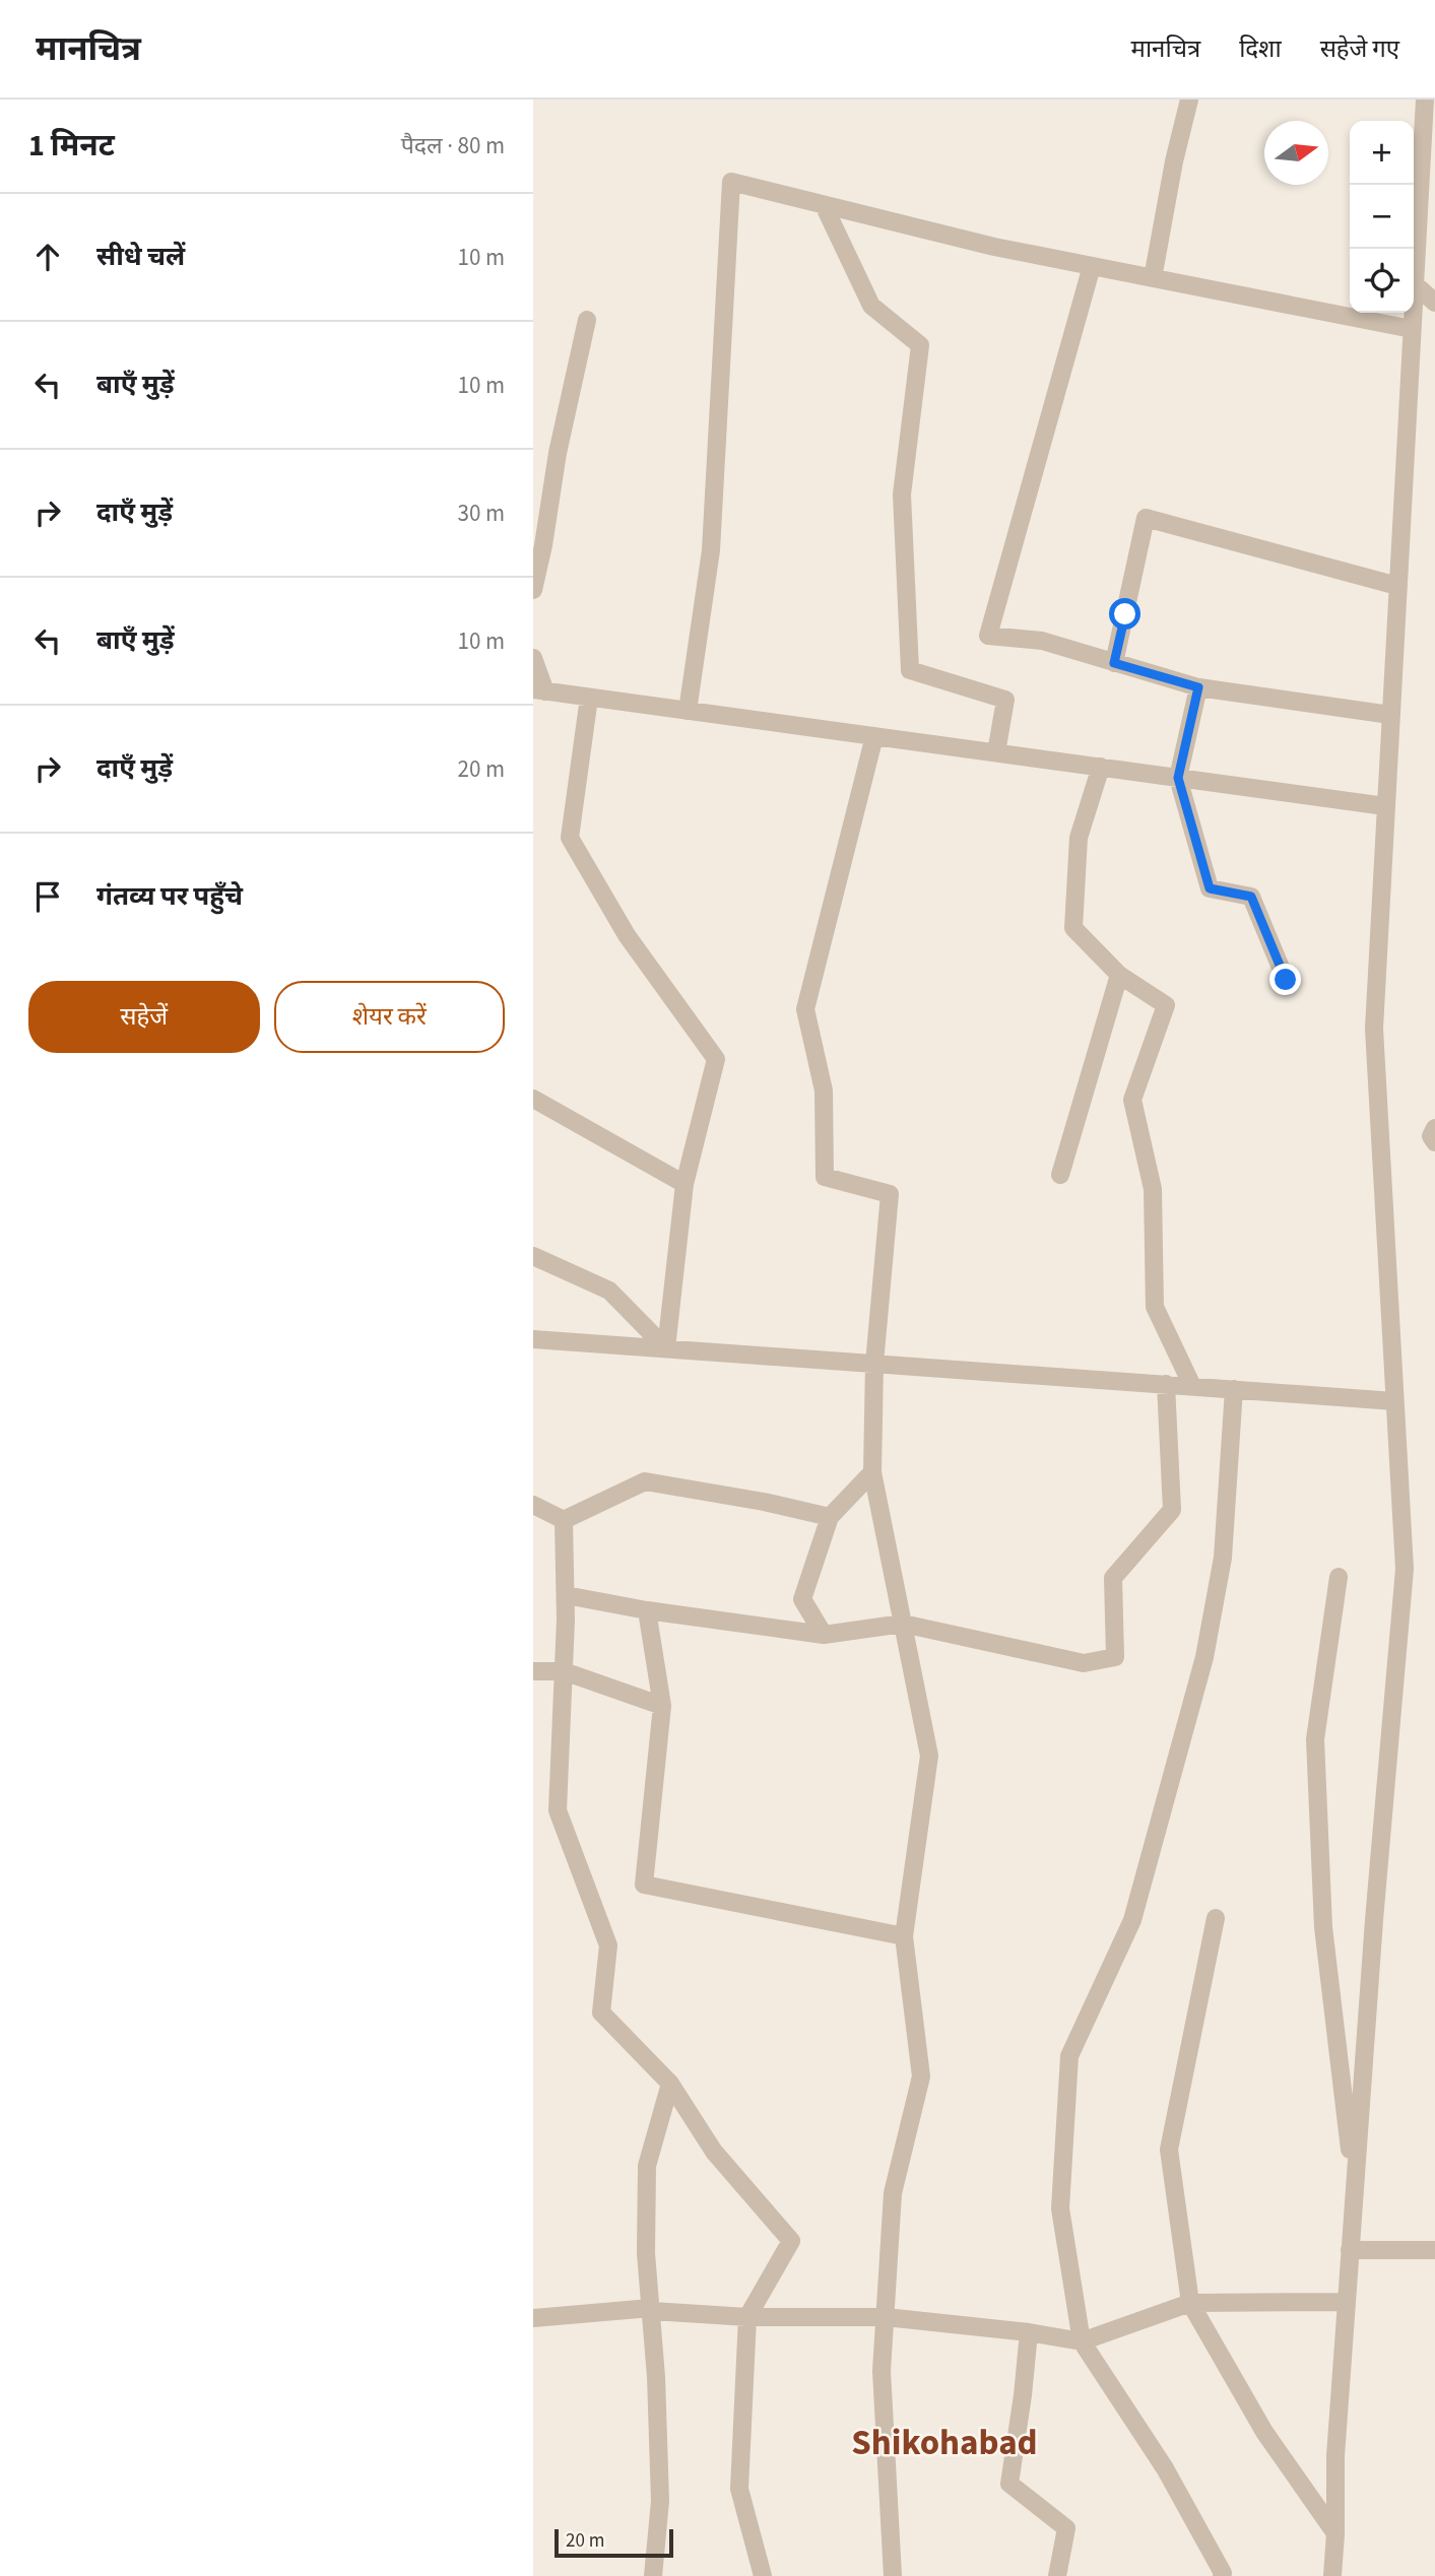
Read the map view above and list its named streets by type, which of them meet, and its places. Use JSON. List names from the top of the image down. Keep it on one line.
{"districts":["Shikohabad"],"scale_bar":"20 m","north":"right","page":{"header":"मानचित्र","nav":["मानचित्र","दिशा","सहेजे गए"],"heading":["1 मिनट","पैदल · 80 m"],"map_buttons":["+","−"],"list":[["सीधे चलें","10 m"],["बाएँ मुड़ें","10 m"],["दाएँ मुड़ें","30 m"],["बाएँ मुड़ें","10 m"],["दाएँ मुड़ें","20 m"],"गंतव्य पर पहुँचे"],"buttons":["सहेजें","शेयर करें"],"scale":"20 m"}}
